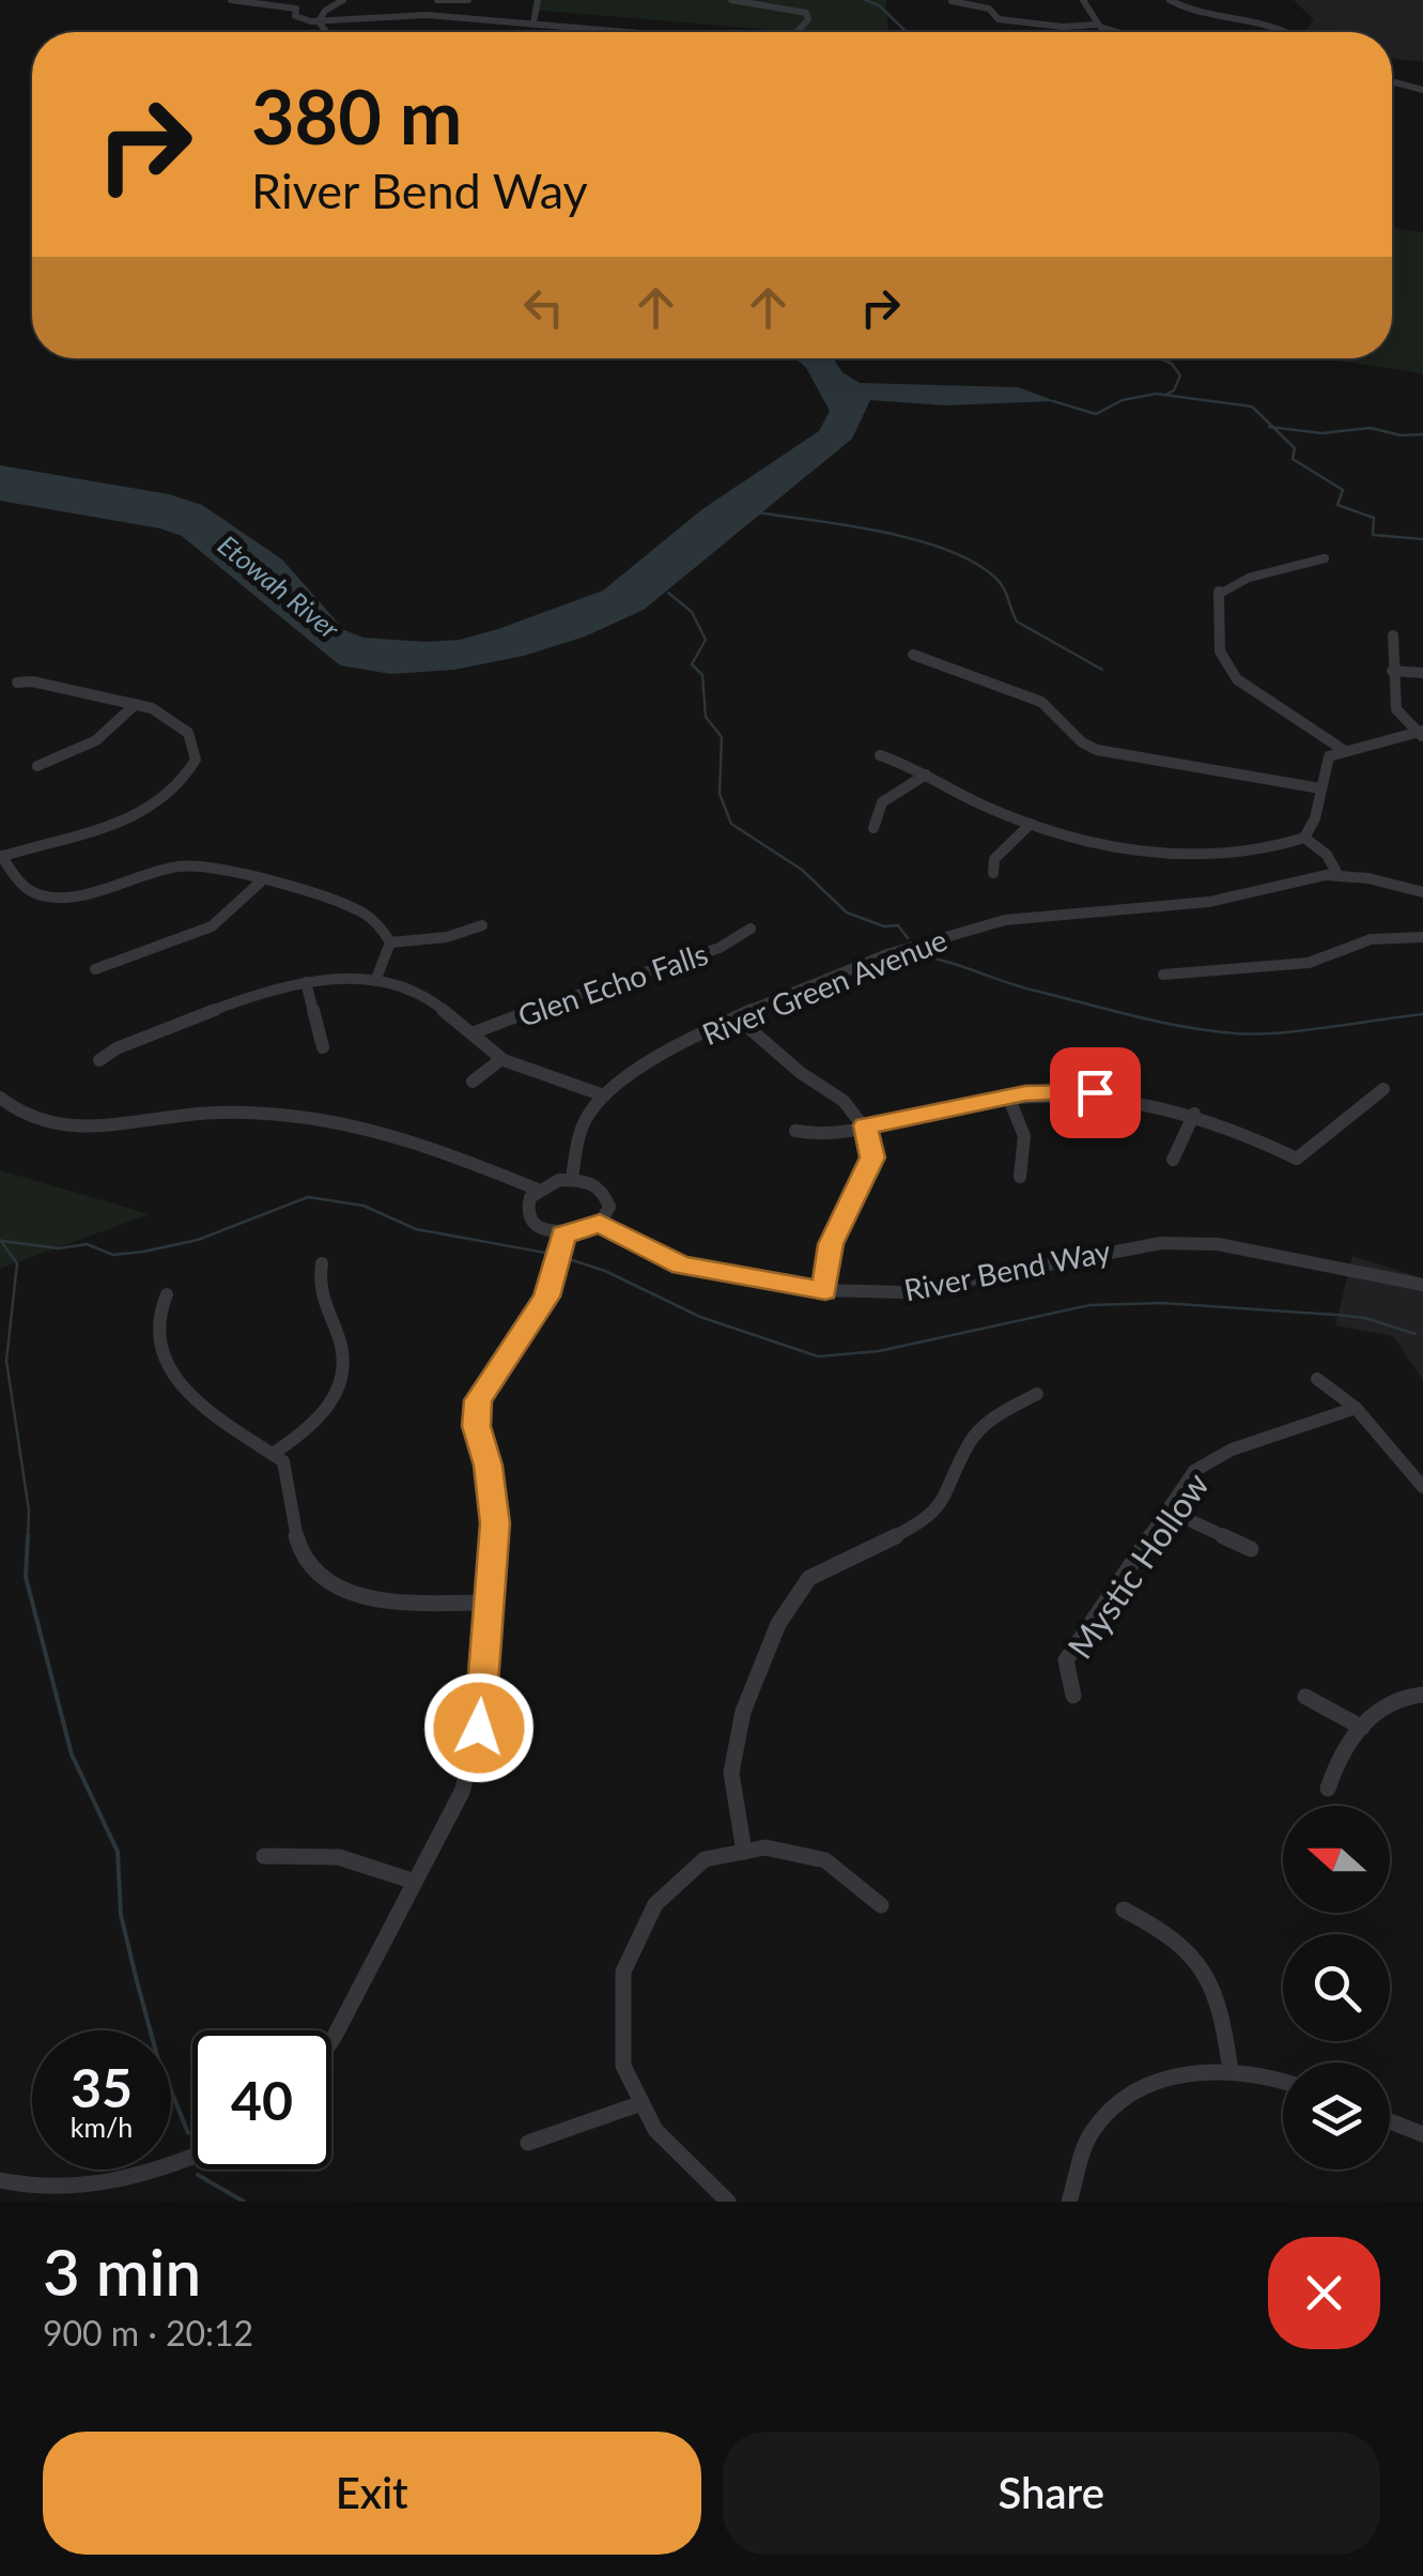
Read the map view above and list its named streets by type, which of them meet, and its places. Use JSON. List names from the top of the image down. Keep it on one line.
{"streets":{"street":["Glen Echo Falls","River Green Avenue","River Bend Way","Mystic Hollow"]},"crossings":[["River Green Avenue","River Bend Way"]],"water":["Etowah River"],"north":"left","page":{"turn":["380 m","River Bend Way"],"speed":"35 km/h","limit":"40","heading":["3 min","900 m · 20:12"],"buttons":["Exit","Share"]}}
